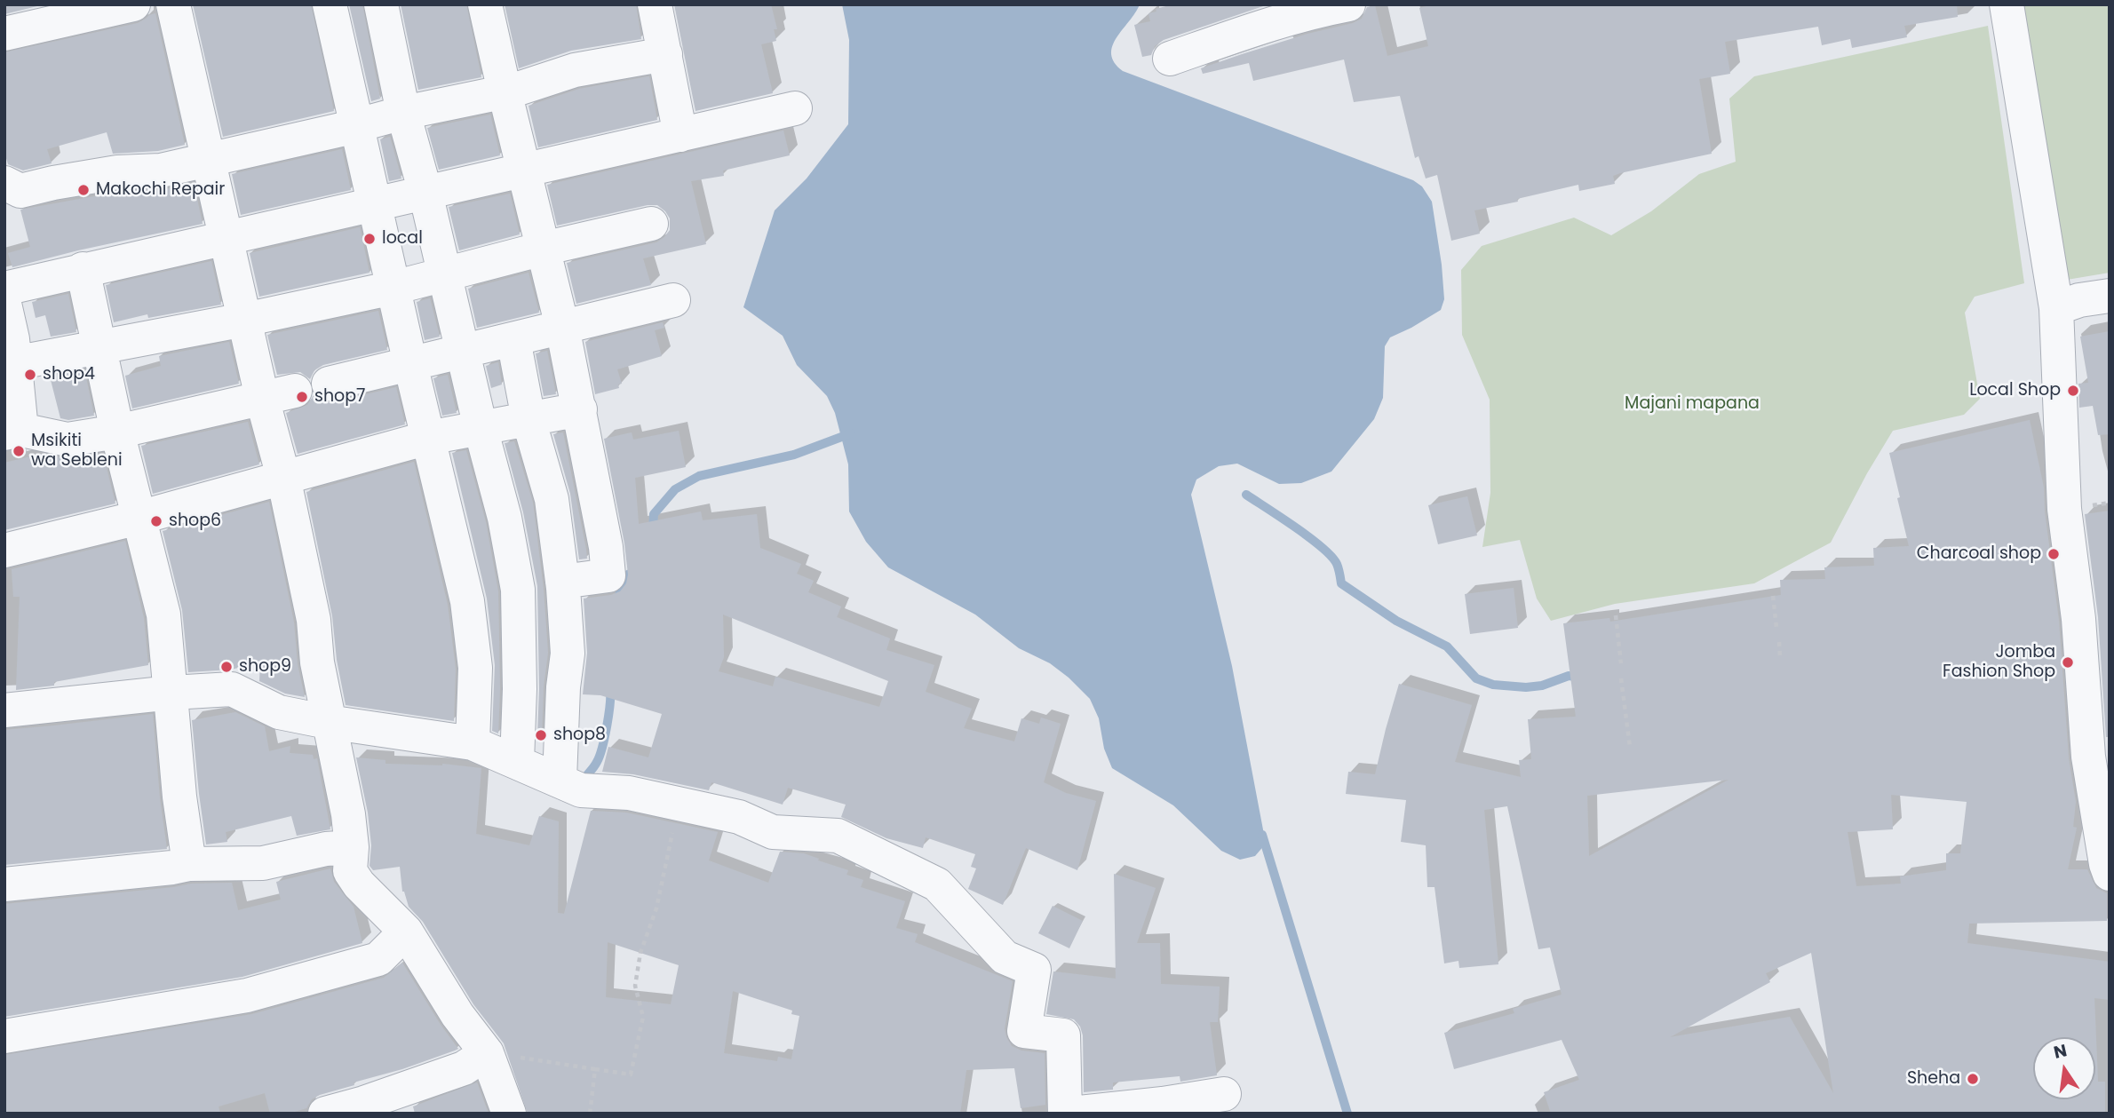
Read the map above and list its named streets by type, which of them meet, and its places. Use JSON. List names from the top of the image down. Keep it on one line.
{"parks":["Majani mapana"],"places":["Makochi Repair","local","shop4","Local Shop","shop7","Msikiti wa Sebleni","shop6","Charcoal shop","Jomba Fashion Shop","shop9","shop8","Sheha"],"north":"top"}
